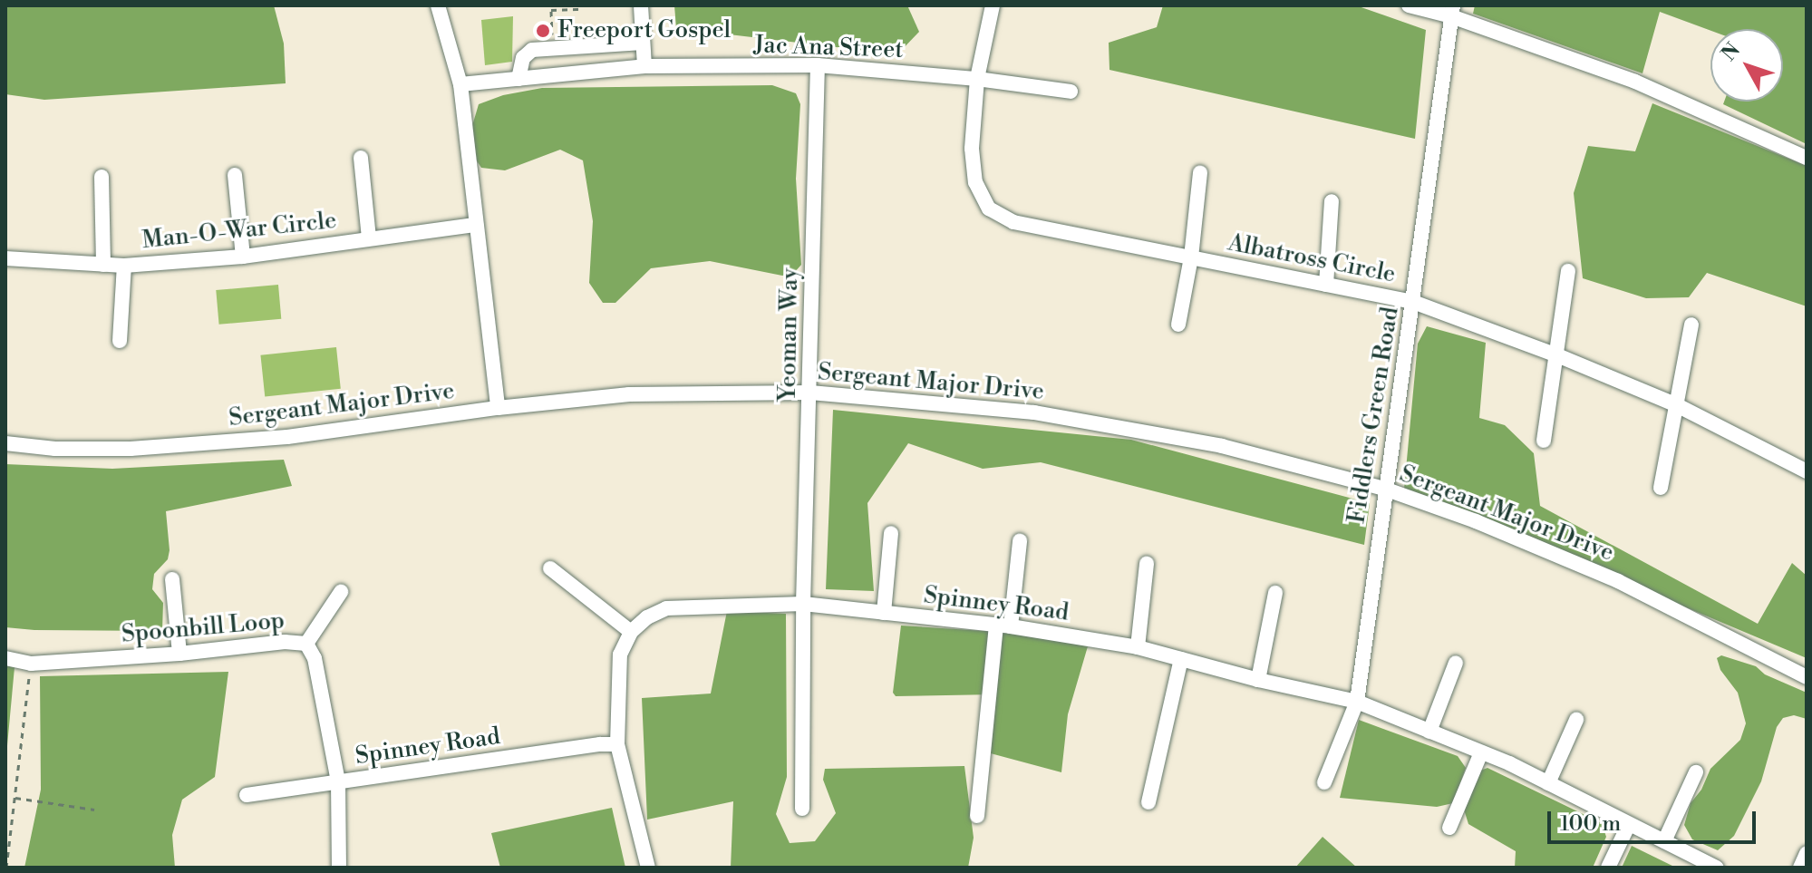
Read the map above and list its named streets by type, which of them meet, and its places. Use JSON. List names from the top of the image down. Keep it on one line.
{"streets":{"street":["Jac Ana Street","Man-O-War Circle","Albatross Circle","Yeoman Way","Sergeant Major Drive","Fiddlers Green Road","Spinney Road","Spoonbill Loop"]},"crossings":[["Jac Ana Street","Albatross Circle"],["Jac Ana Street","Yeoman Way"],["Albatross Circle","Fiddlers Green Road"],["Yeoman Way","Sergeant Major Drive"],["Yeoman Way","Spinney Road"],["Sergeant Major Drive","Fiddlers Green Road"],["Fiddlers Green Road","Spinney Road"],["Spinney Road","Spoonbill Loop"]],"places":["Freeport Gospel"],"scale_bar":"100 m","north":"top left"}
